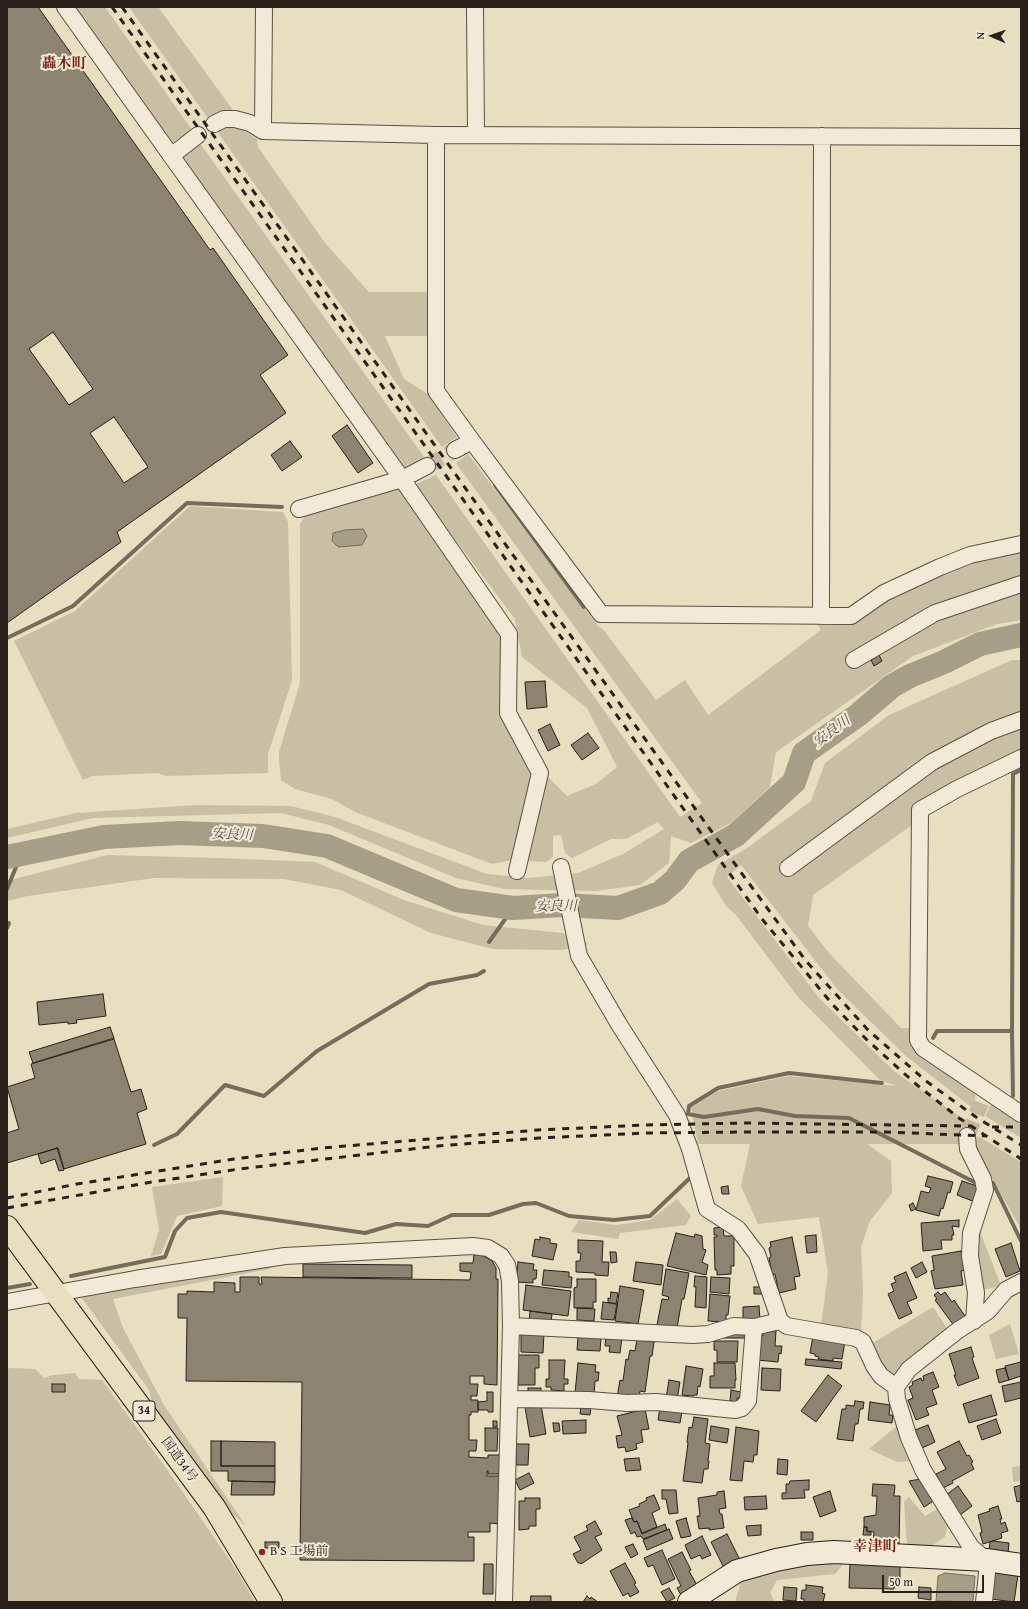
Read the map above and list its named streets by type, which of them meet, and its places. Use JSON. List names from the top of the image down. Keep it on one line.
{"streets":{"highway":["34","国道34号"]},"districts":["轟木町","幸津町"],"water":["安良川"],"places":["B S 工場前"],"scale_bar":"50 m","north":"left"}
